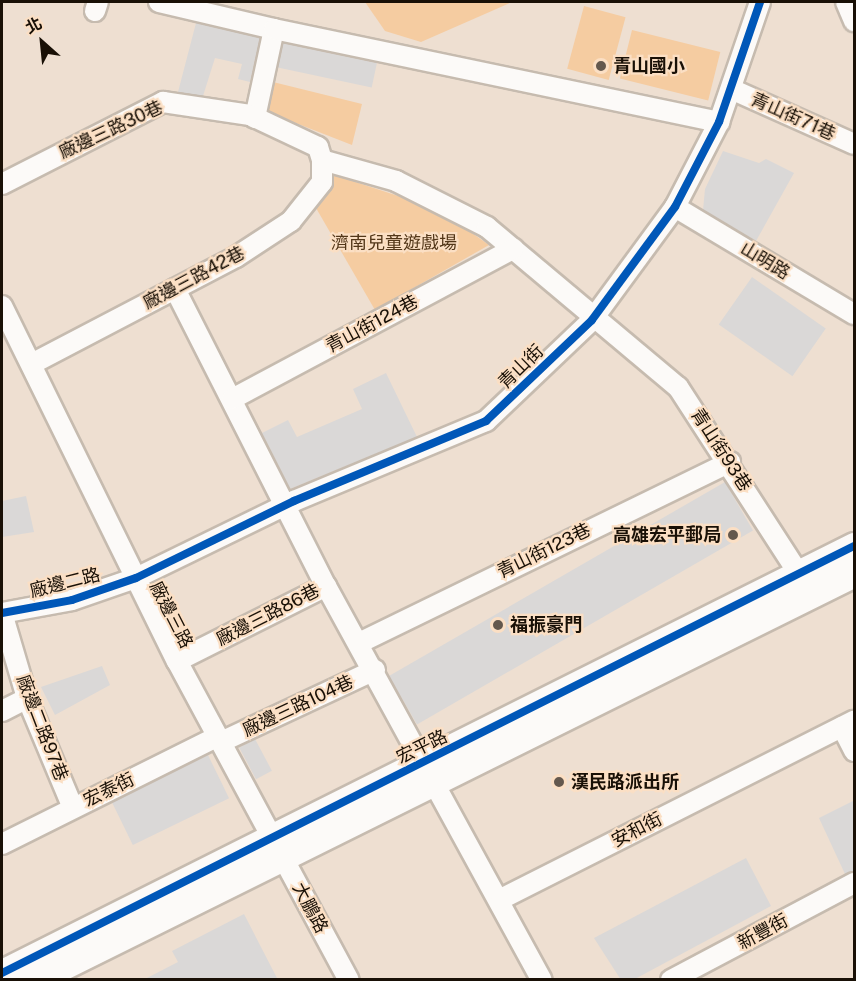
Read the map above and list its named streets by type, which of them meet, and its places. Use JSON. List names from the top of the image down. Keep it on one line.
{"streets":{"street":["青山街71巷","廠邊三路30巷","山明路","廠邊三路42巷","青山街124巷","青山街","青山街93巷","青山街123巷","廠邊二路","廠邊三路","廠邊三路86巷","廠邊三路104巷","廠邊二路97巷","宏平路","宏泰街","安和街","大鵬路","新豐街"]},"crossings":[["青山街71巷","青山街"],["廠邊三路30巷","廠邊三路42巷"],["廠邊三路30巷","青山街124巷"],["廠邊三路30巷","青山街"],["廠邊三路30巷","青山街93巷"],["山明路","青山街"],["廠邊三路42巷","廠邊三路"],["青山街","青山街93巷"],["青山街","廠邊二路"],["青山街","廠邊三路"],["青山街93巷","青山街123巷"],["青山街93巷","宏平路"],["廠邊二路","廠邊三路"],["廠邊二路","廠邊二路97巷"],["廠邊三路","廠邊三路86巷"],["廠邊三路","廠邊三路104巷"],["廠邊三路","宏平路"],["廠邊三路","宏泰街"],["廠邊三路","大鵬路"],["廠邊三路104巷","宏泰街"],["廠邊二路97巷","宏泰街"],["宏平路","大鵬路"]],"parks":["濟南兒童遊戲場"],"places":["青山國小","高雄宏平郵局","福振豪門","漢民路派出所"],"north":"top left"}
